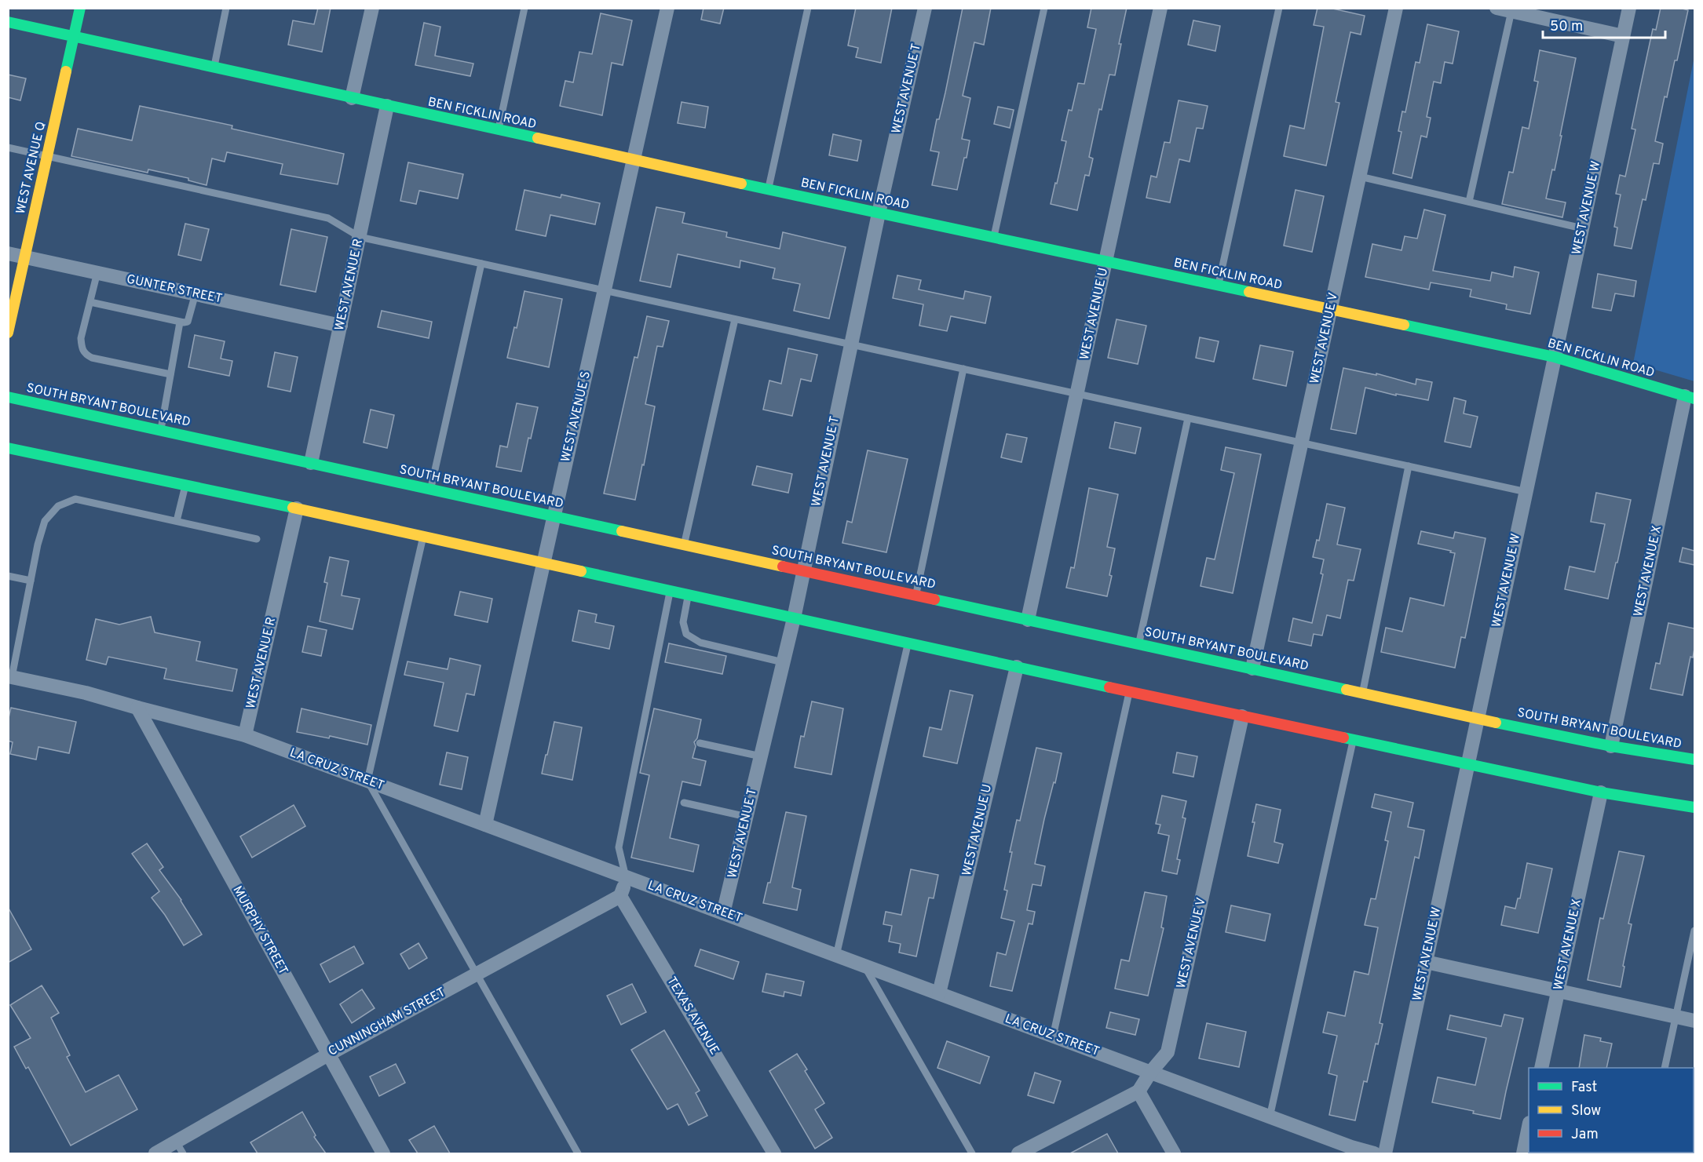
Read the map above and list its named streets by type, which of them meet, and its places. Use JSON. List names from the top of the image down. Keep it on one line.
{"streets":{"main road":["BEN FICKLIN ROAD","WEST AVENUE Q","SOUTH BRYANT BOULEVARD"],"street":["WEST AVENUE T","WEST AVENUE W","WEST AVENUE R","GUNTER STREET","WEST AVENUE U","WEST AVENUE V","WEST AVENUE S","WEST AVENUE X","LA CRUZ STREET","MURPHY STREET","TEXAS AVENUE","CUNNINGHAM STREET"]},"crossings":[["WEST AVENUE T","BEN FICKLIN ROAD"],["WEST AVENUE T","SOUTH BRYANT BOULEVARD"],["WEST AVENUE T","LA CRUZ STREET"],["BEN FICKLIN ROAD","WEST AVENUE Q"],["BEN FICKLIN ROAD","WEST AVENUE W"],["BEN FICKLIN ROAD","WEST AVENUE R"],["BEN FICKLIN ROAD","WEST AVENUE U"],["BEN FICKLIN ROAD","WEST AVENUE V"],["BEN FICKLIN ROAD","WEST AVENUE S"],["BEN FICKLIN ROAD","WEST AVENUE X"],["WEST AVENUE Q","GUNTER STREET"],["WEST AVENUE W","SOUTH BRYANT BOULEVARD"],["WEST AVENUE R","GUNTER STREET"],["WEST AVENUE R","SOUTH BRYANT BOULEVARD"],["WEST AVENUE R","LA CRUZ STREET"],["WEST AVENUE U","SOUTH BRYANT BOULEVARD"],["WEST AVENUE U","LA CRUZ STREET"],["WEST AVENUE V","SOUTH BRYANT BOULEVARD"],["WEST AVENUE V","LA CRUZ STREET"],["SOUTH BRYANT BOULEVARD","WEST AVENUE S"],["SOUTH BRYANT BOULEVARD","WEST AVENUE X"],["WEST AVENUE S","LA CRUZ STREET"],["LA CRUZ STREET","MURPHY STREET"],["MURPHY STREET","CUNNINGHAM STREET"],["TEXAS AVENUE","CUNNINGHAM STREET"]],"legend":["Fast","Slow","Jam"],"scale_bar":"50 m"}
